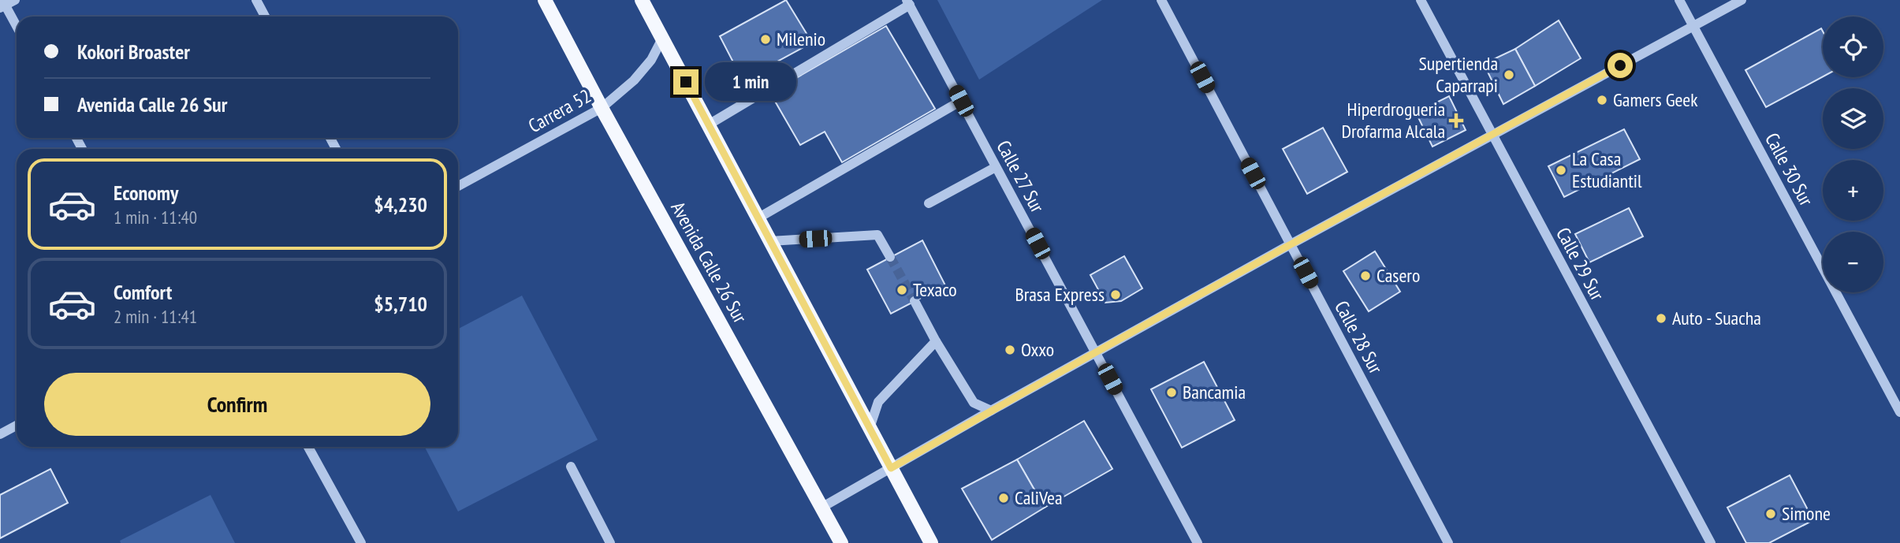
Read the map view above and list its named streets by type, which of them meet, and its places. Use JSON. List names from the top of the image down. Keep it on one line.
{"streets":{"main road":["Avenida Calle 26 Sur"],"street":["Carrera 52","Calle 30 Sur","Calle 27 Sur","Calle 29 Sur","Calle 28 Sur"]},"crossings":[["Carrera 52","Avenida Calle 26 Sur"]],"places":{"other":["Milenio","Supertienda Caparrapi","Gamers Geek","La Casa Estudiantil","Casero","Texaco","Brasa Express","Auto - Suacha","Oxxo","Bancamia","CaliVea","Simone"],"health":["Hiperdrogueria Drofarma Alcala"]},"page":{"map_buttons":["+","−"],"banner":["Kokori Broaster","Avenida Calle 26 Sur"],"bubble":"1 min","list":[{"name":"Economy","note":"1 min · 11:40","value":"$4,230"},{"name":"Comfort","note":"2 min · 11:41","value":"$5,710"}],"buttons":"Confirm"}}
